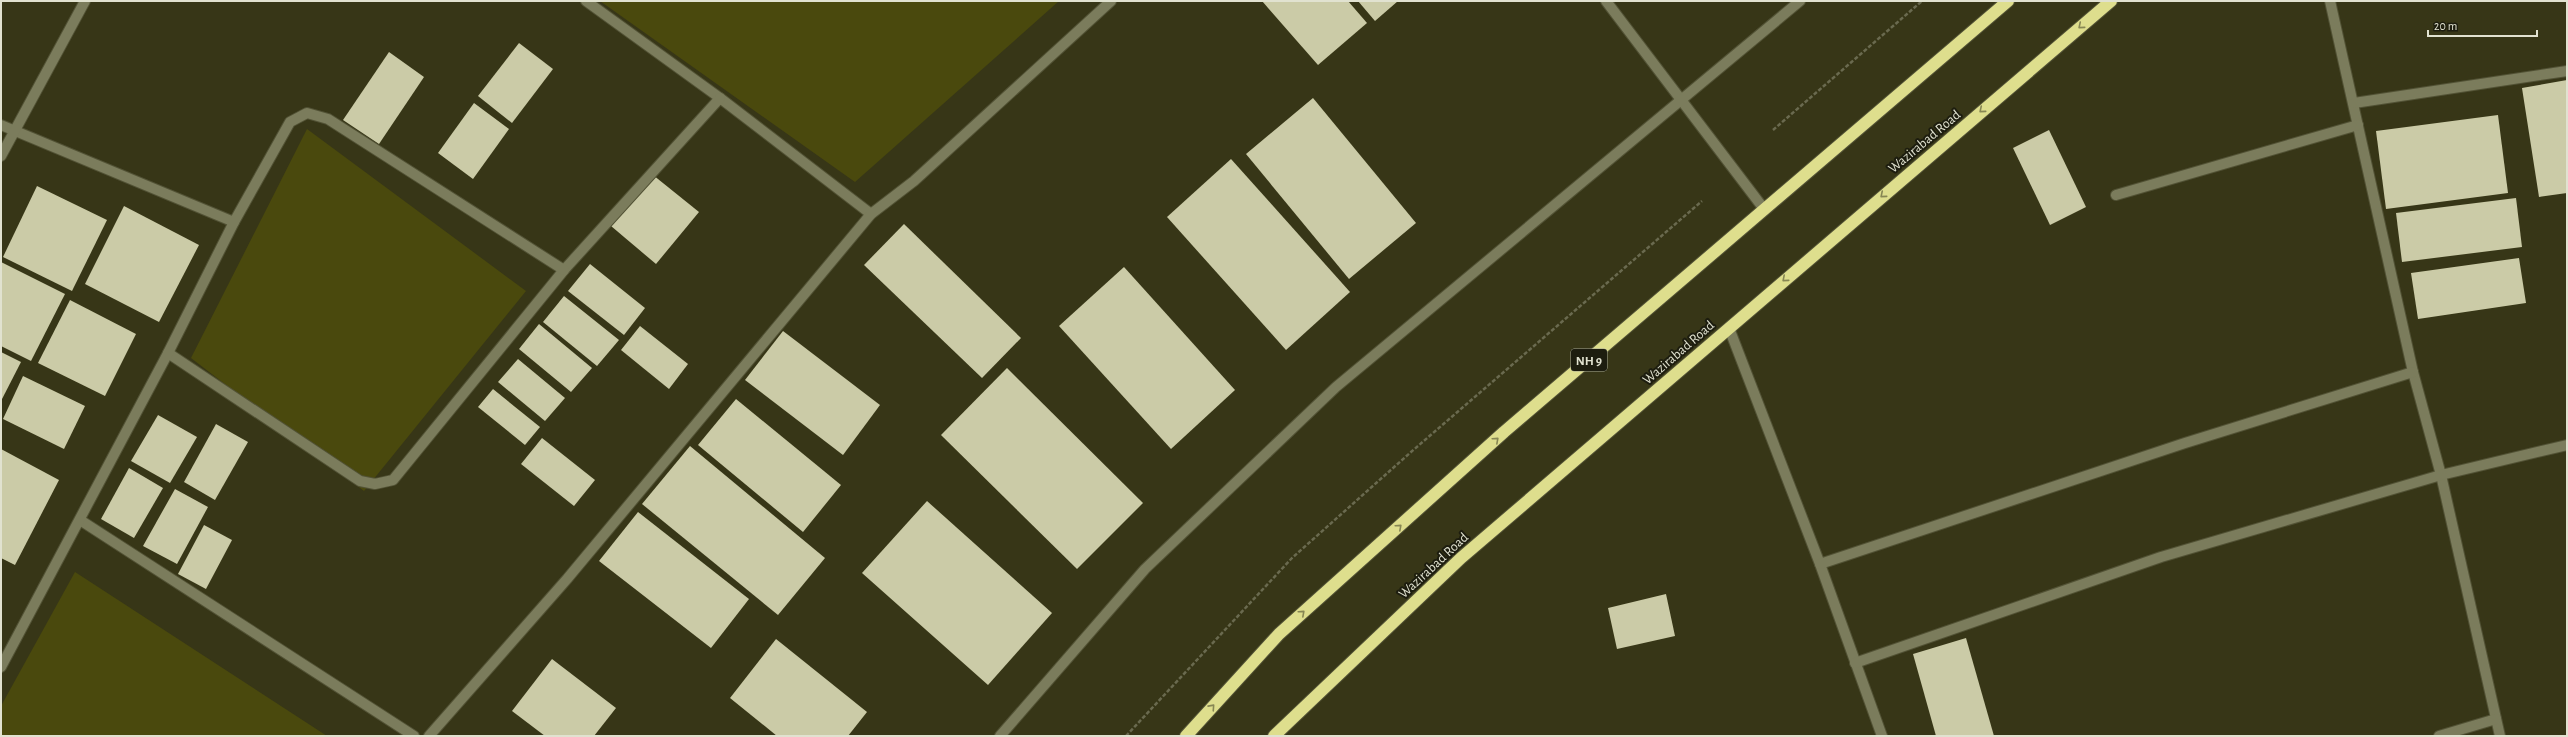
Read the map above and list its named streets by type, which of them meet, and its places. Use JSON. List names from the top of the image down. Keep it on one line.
{"streets":{"highway":["Wazirabad Road","NH 9"]},"scale_bar":"20 m"}
